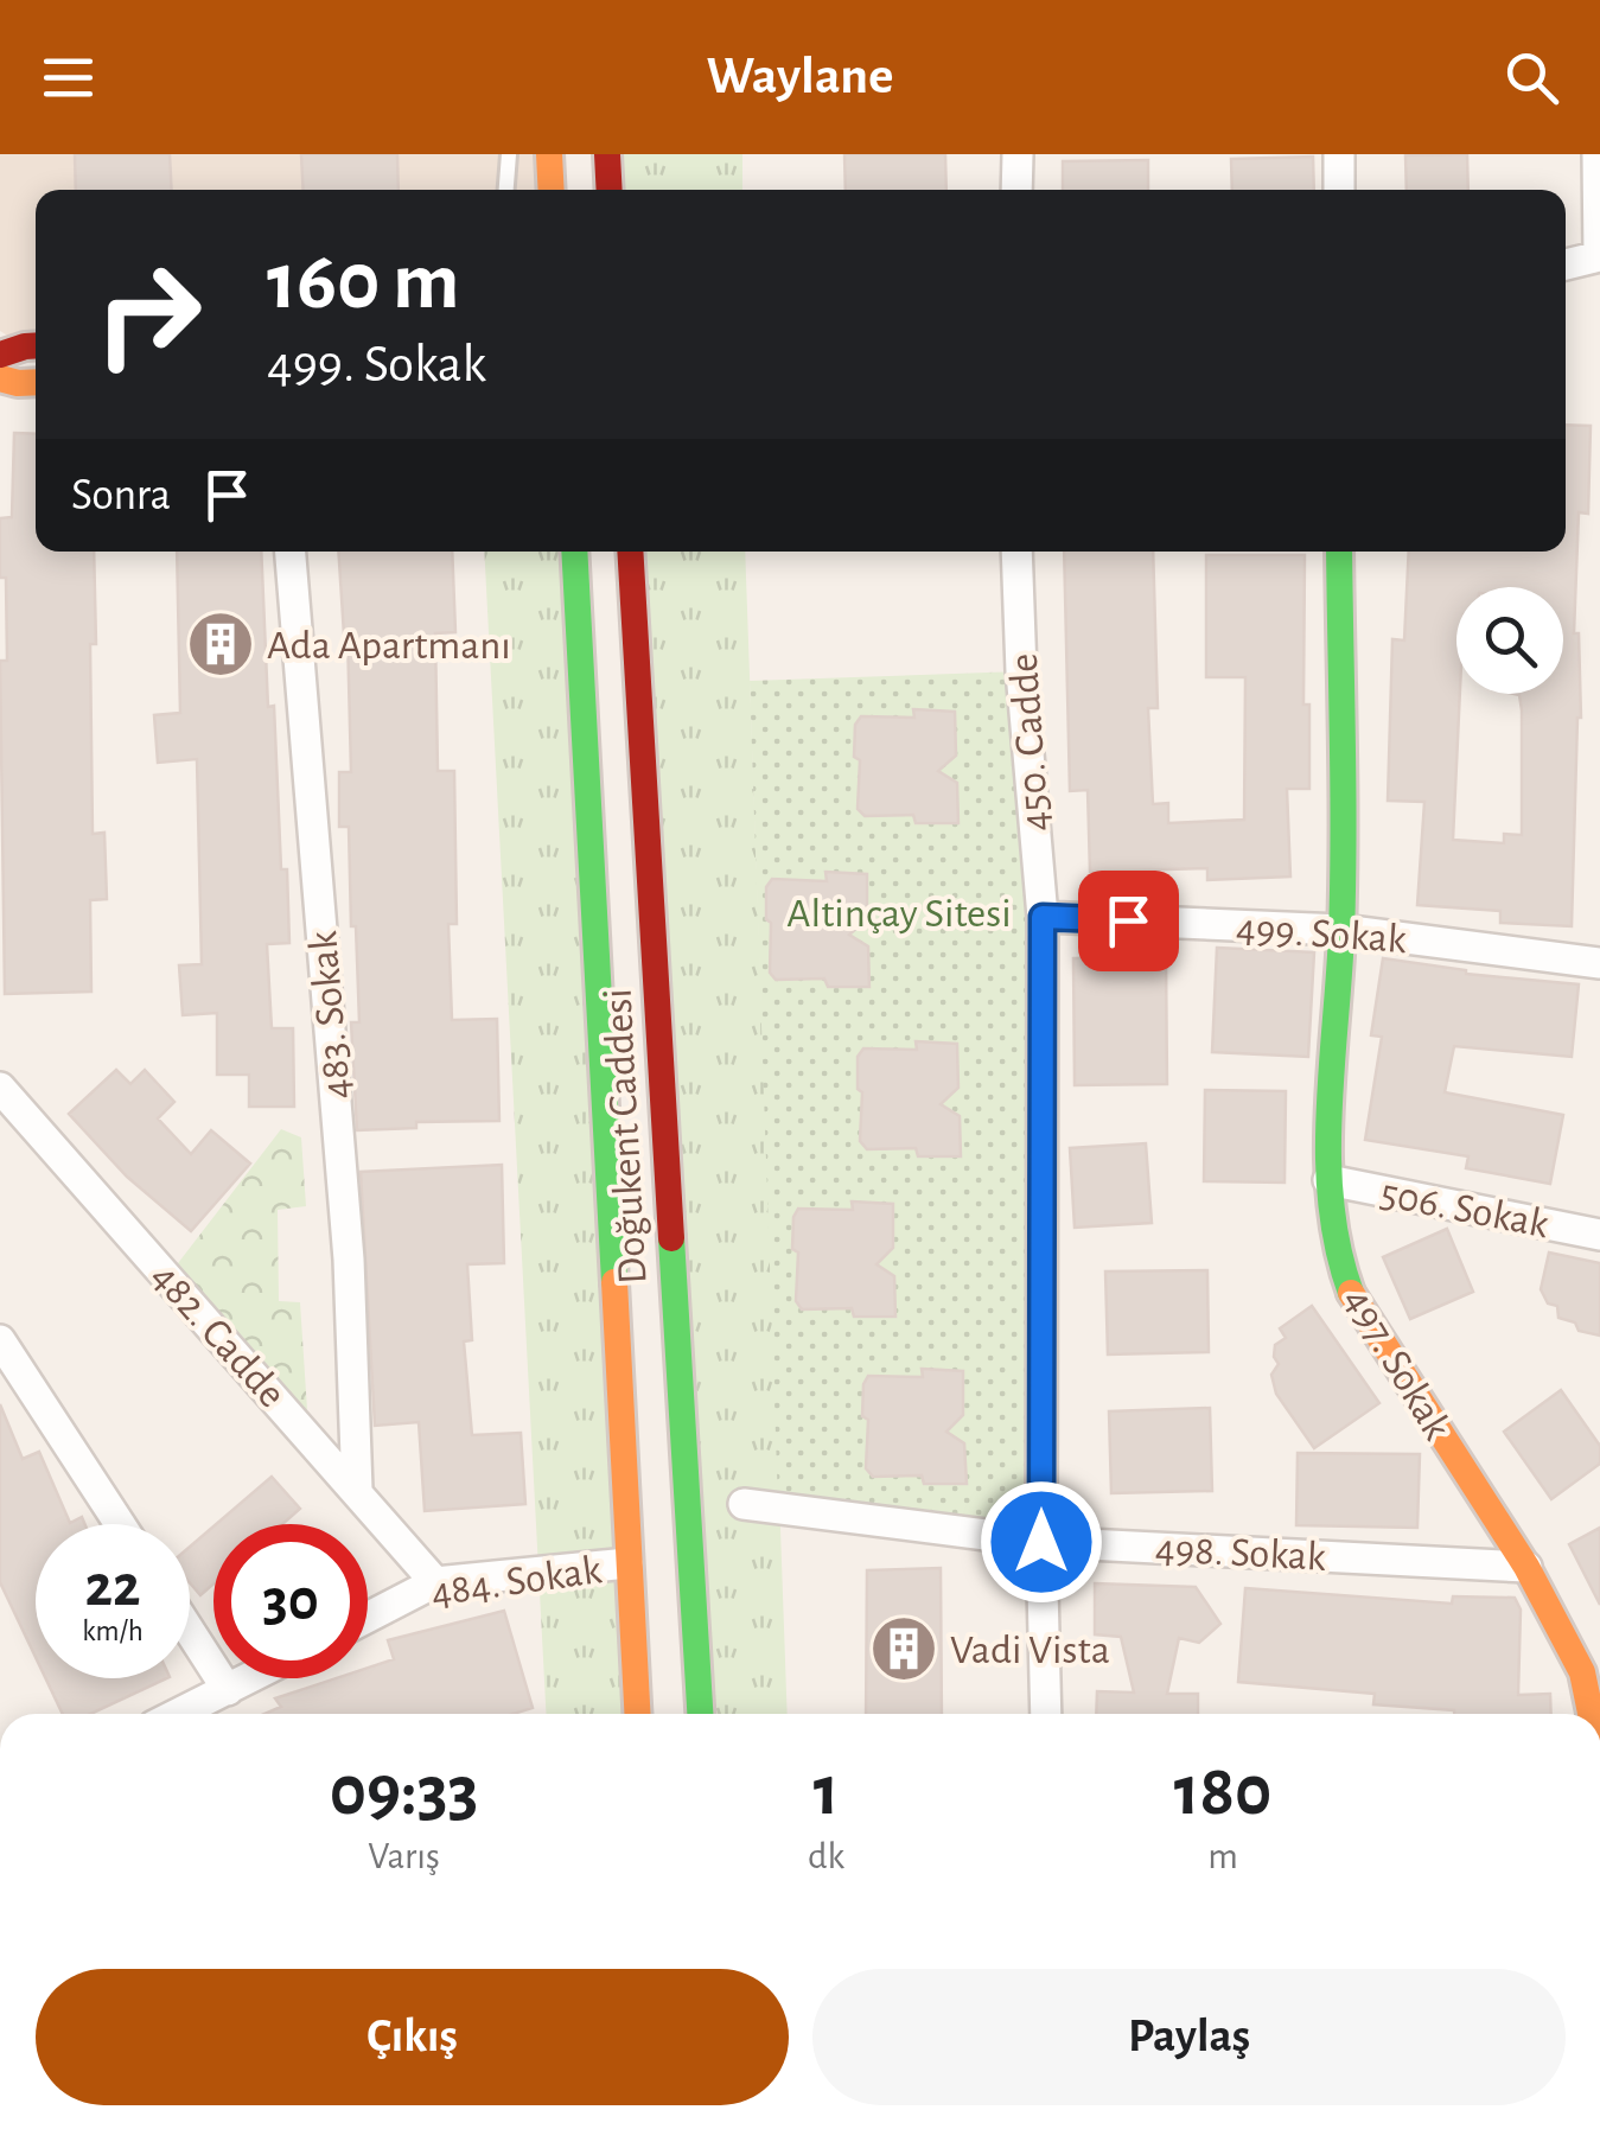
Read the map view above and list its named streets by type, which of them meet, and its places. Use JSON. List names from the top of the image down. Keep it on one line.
{"streets":{"main road":["Doğukent Caddesi","497. Sokak"],"street":["450. Cadde","499. Sokak","483. Sokak","506. Sokak","482. Cadde","498. Sokak","484. Sokak"]},"crossings":[["450. Cadde","499. Sokak"],["450. Cadde","498. Sokak"],["499. Sokak","497. Sokak"],["483. Sokak","482. Cadde"],["Doğukent Caddesi","484. Sokak"],["506. Sokak","497. Sokak"],["482. Cadde","484. Sokak"],["497. Sokak","498. Sokak"]],"parks":["Altinçay Sitesi"],"places":{"building":["Ada Apartmanı","Vadi Vista"]},"page":{"header":"Waylane","turn":["160 m","499. Sokak"],"then":"Sonra","speed":"22 km/h","limit":"30","eta":["09:33","Varış","1","dk","180","m"],"buttons":["Çıkış","Paylaş"]}}
